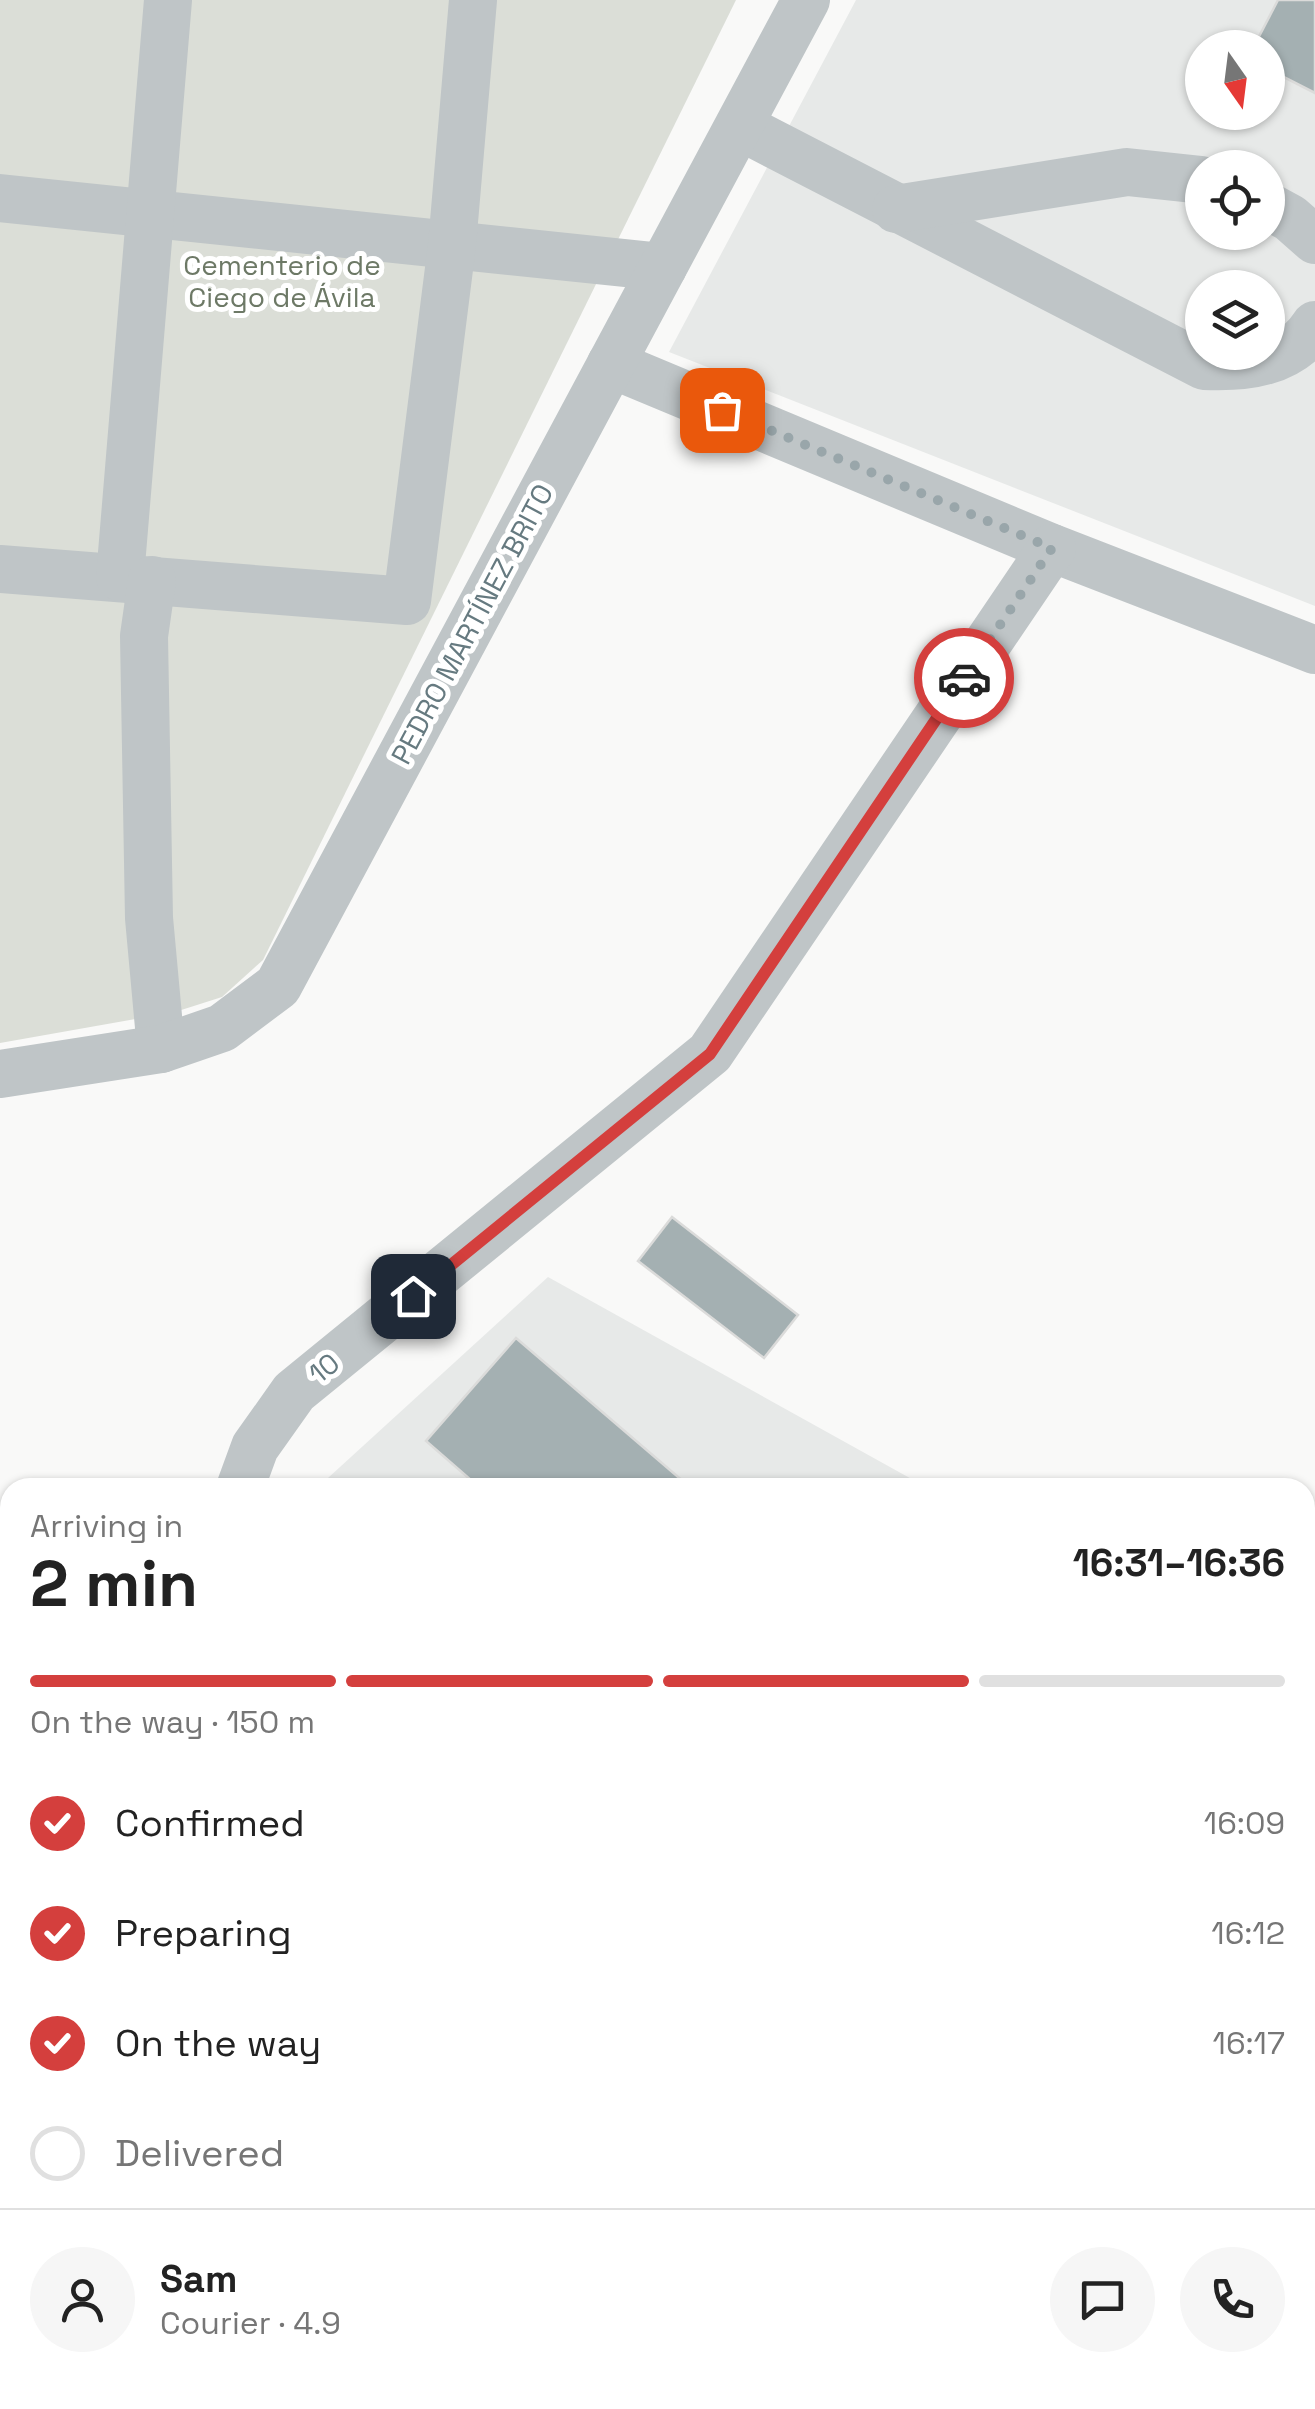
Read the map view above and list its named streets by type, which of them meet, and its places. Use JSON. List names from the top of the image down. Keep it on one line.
{"streets":{"street":["PEDRO MARTÍNEZ BRITO","10"]},"parks":["Cementerio de Ciego de Ávila"],"north":"bottom","page":{"heading":["2 min","Arriving in","16:31–16:36"],"panel":["Sam","Courier · 4.9"],"bar":"On the way · 150 m","list":[["Confirmed","16:09"],["Preparing","16:12"],["On the way","16:17"],"Delivered"]}}
